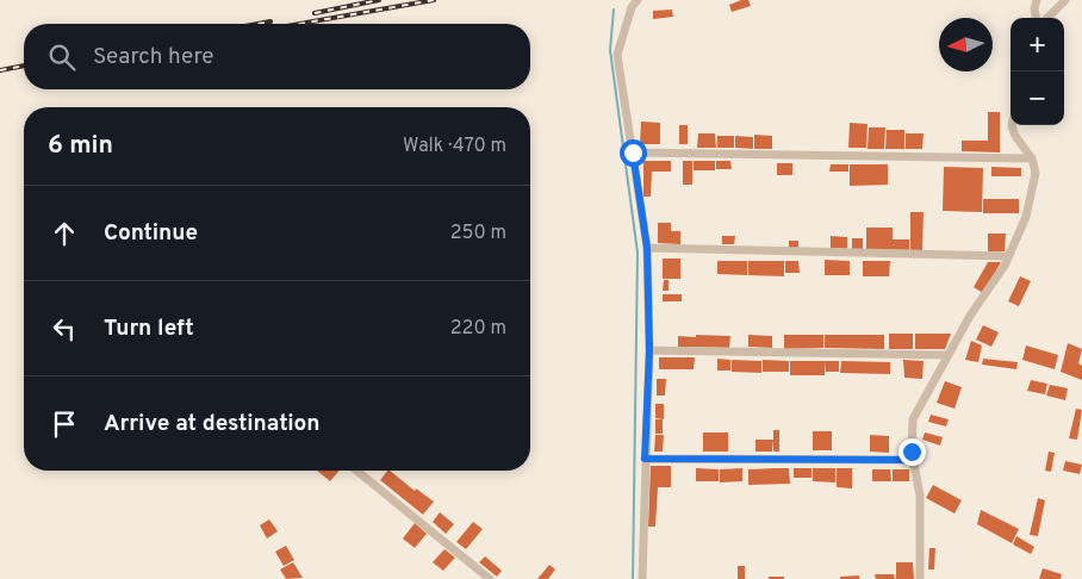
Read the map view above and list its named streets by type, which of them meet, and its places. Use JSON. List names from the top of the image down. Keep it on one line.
{"north":"left","page":{"map_buttons":["+","−"],"search":"Search here","heading":["6 min","Walk · 470 m"],"list":[["Continue","250 m"],["Turn left","220 m"],"Arrive at destination"]}}
